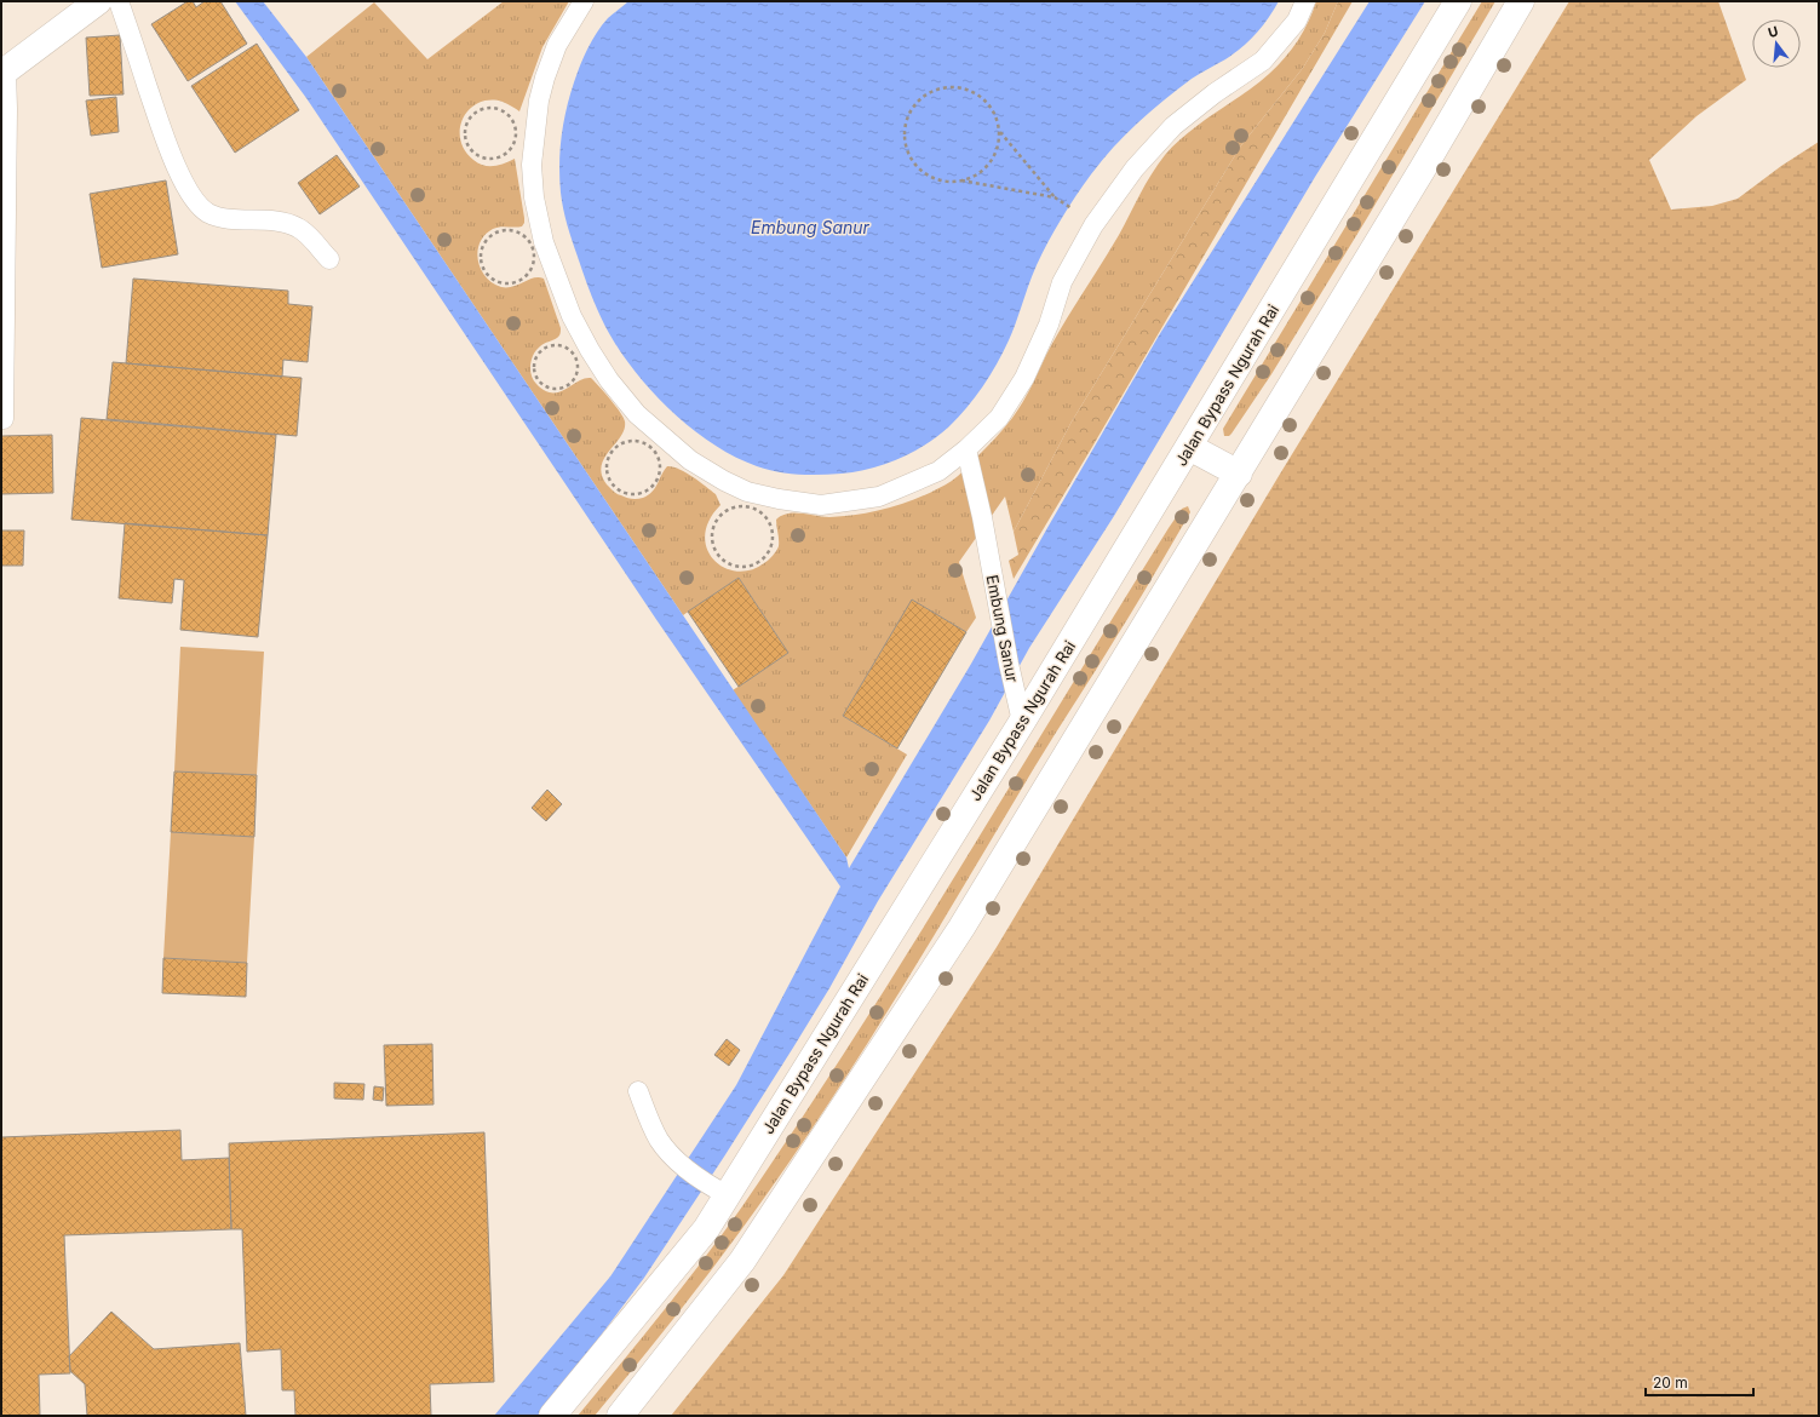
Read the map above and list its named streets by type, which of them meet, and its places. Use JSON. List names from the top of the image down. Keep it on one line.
{"streets":{"main road":["Jalan Bypass Ngurah Rai"],"lane":["Embung Sanur"]},"crossings":[["Jalan Bypass Ngurah Rai","Embung Sanur"]],"water":["Embung Sanur"],"scale_bar":"20 m","north":"top"}
